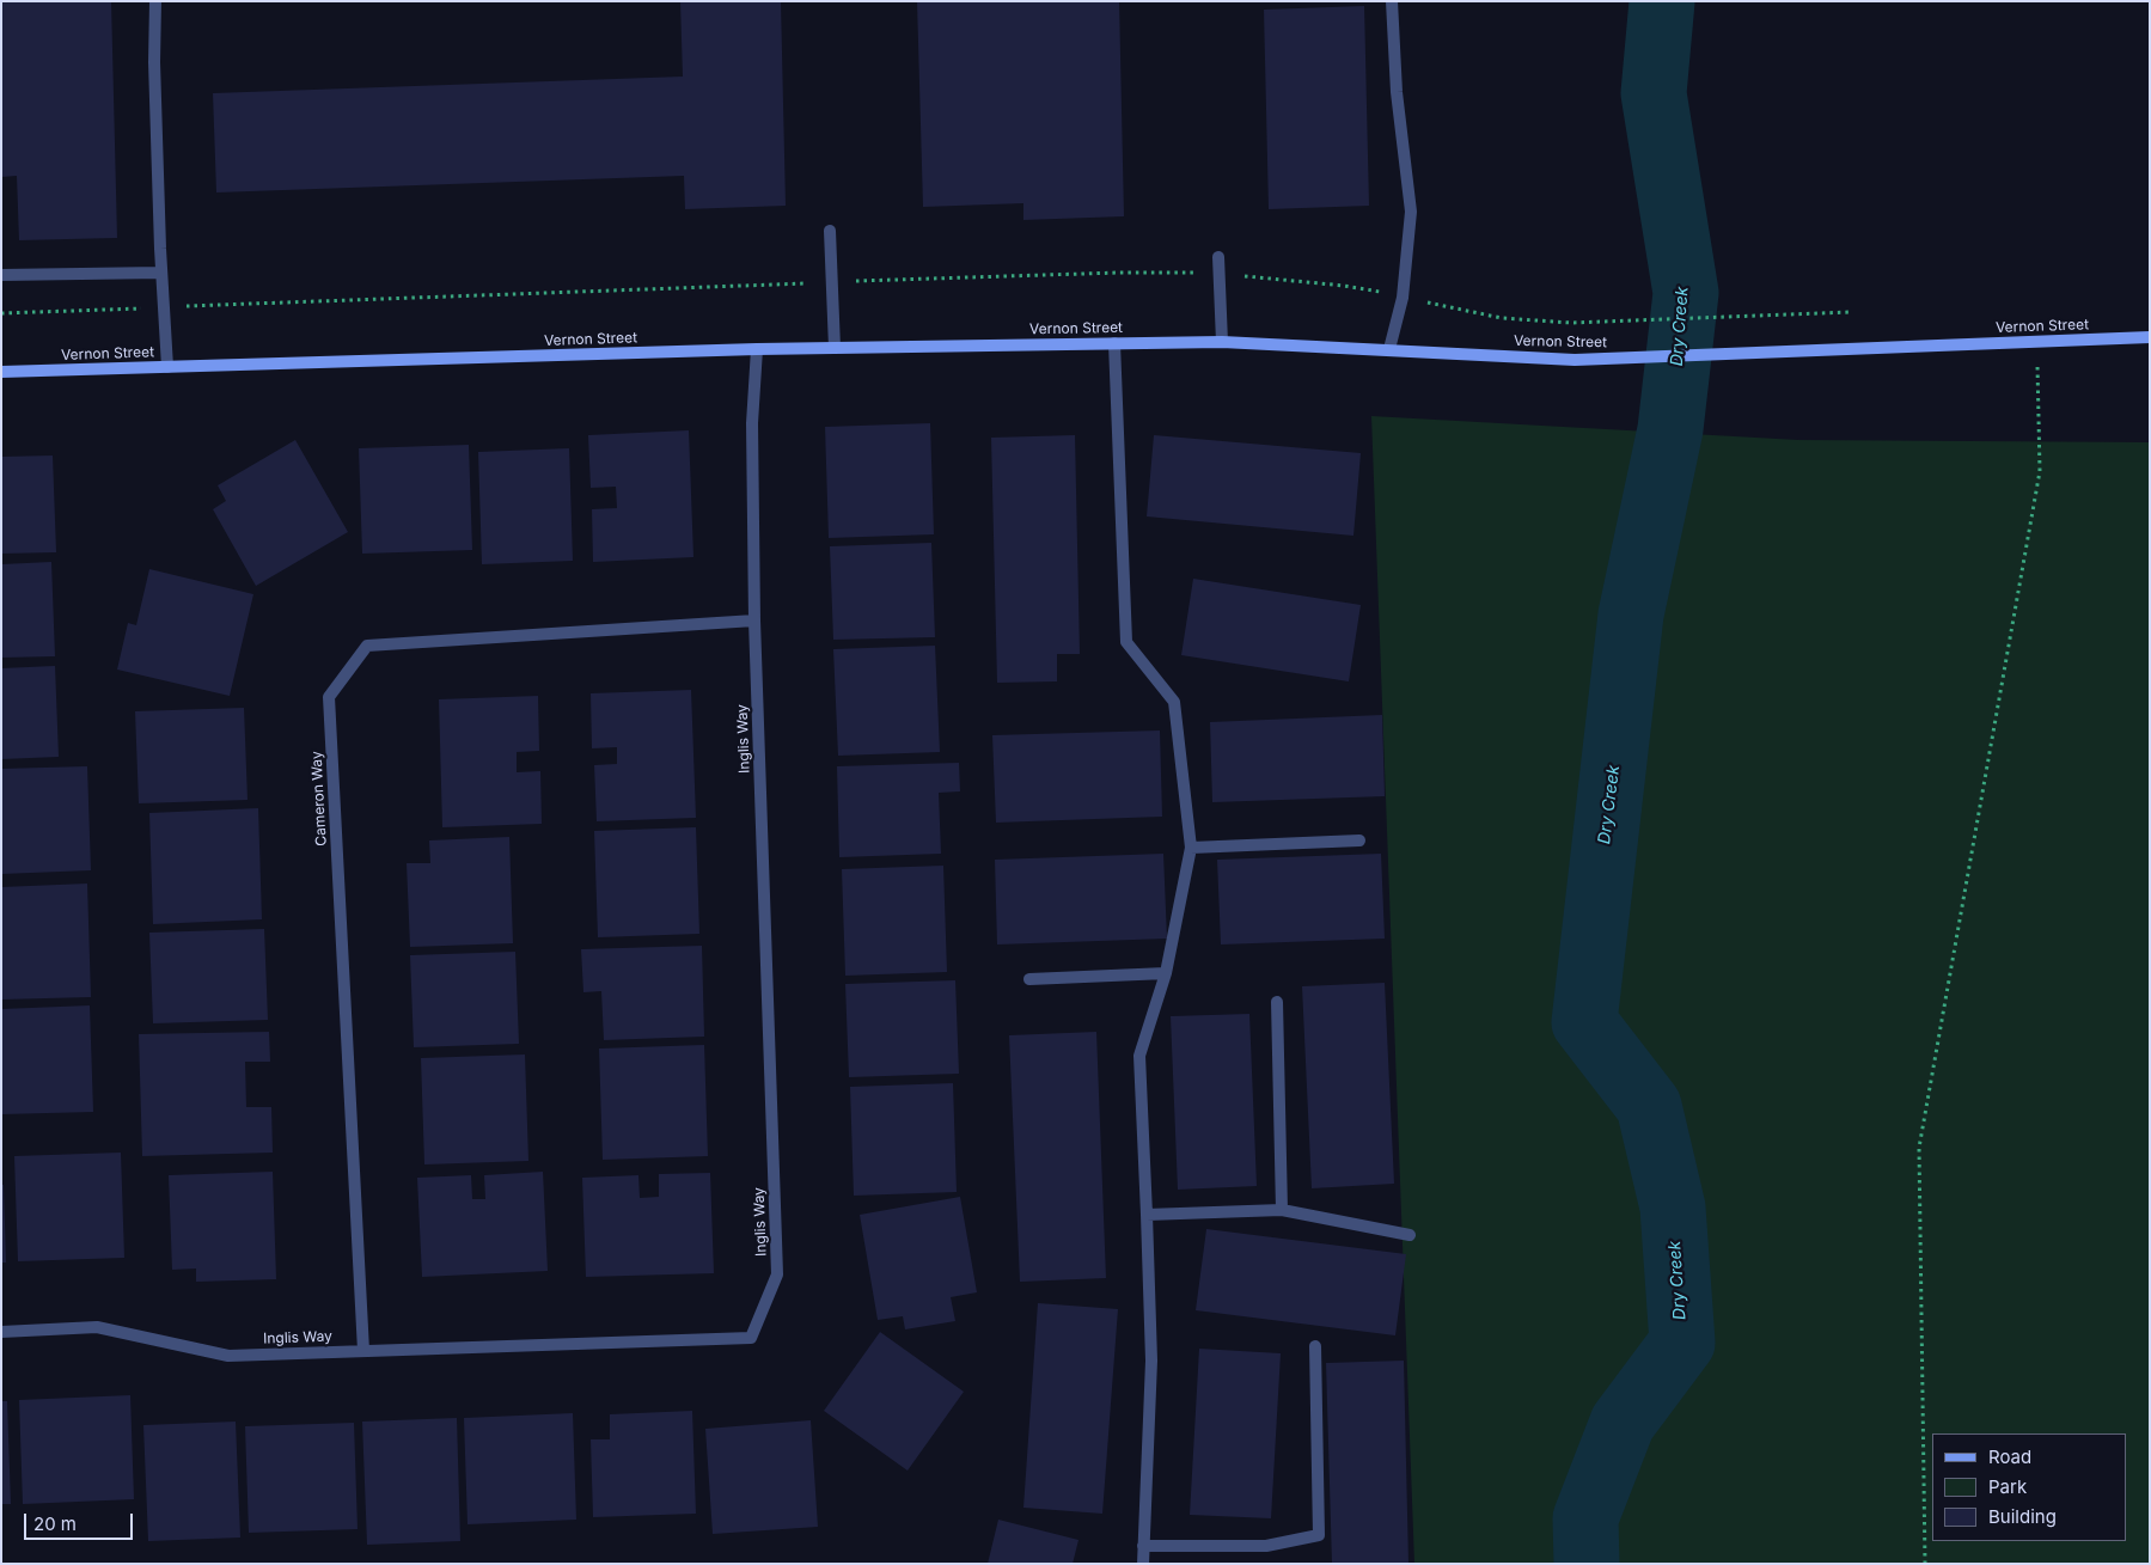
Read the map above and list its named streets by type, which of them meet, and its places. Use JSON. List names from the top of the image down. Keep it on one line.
{"streets":{"main road":["Vernon Street"],"street":["Inglis Way","Cameron Way"]},"crossings":[["Vernon Street","Inglis Way"],["Inglis Way","Cameron Way"]],"water":["Dry Creek"],"legend":["Road","Park","Building"],"scale_bar":"20 m"}
